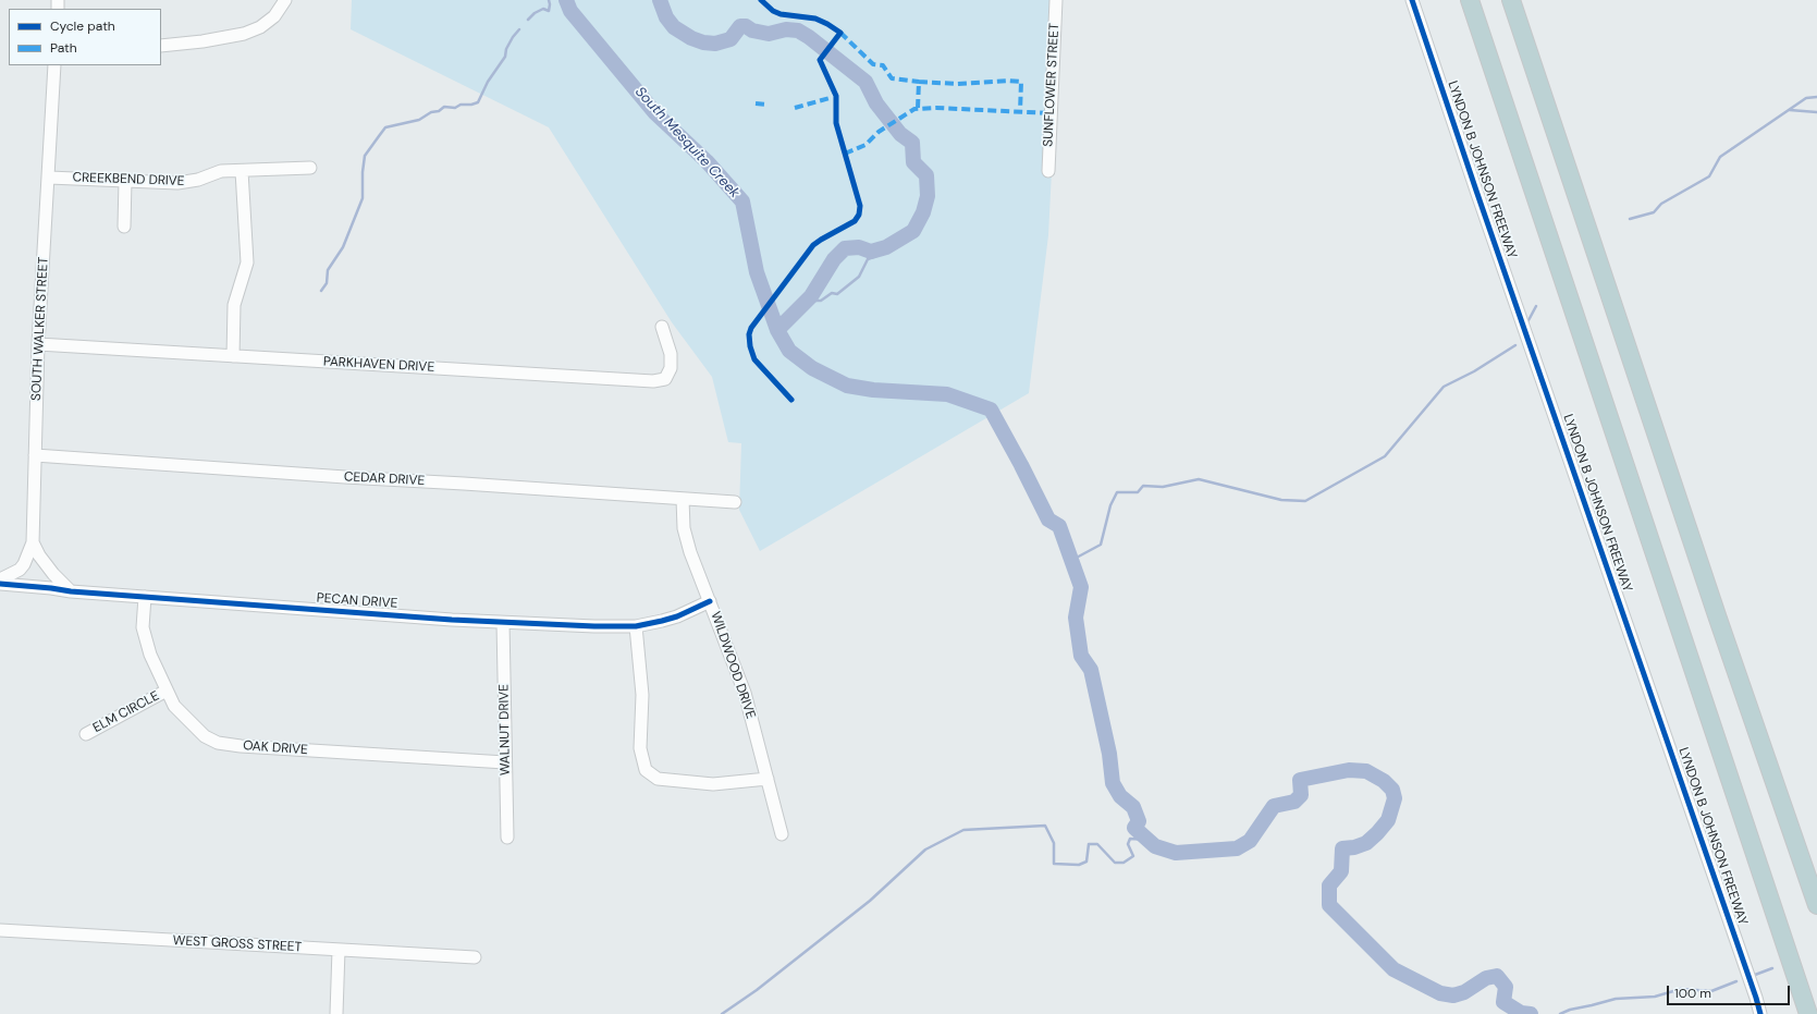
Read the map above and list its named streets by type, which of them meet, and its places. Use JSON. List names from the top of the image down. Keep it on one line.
{"streets":{"street":["SUNFLOWER STREET","LYNDON B JOHNSON FREEWAY","CREEKBEND DRIVE","SOUTH WALKER STREET","PARKHAVEN DRIVE","CEDAR DRIVE","PECAN DRIVE","WILDWOOD DRIVE","ELM CIRCLE","WALNUT DRIVE","OAK DRIVE","WEST GROSS STREET"]},"crossings":[["CREEKBEND DRIVE","SOUTH WALKER STREET"],["SOUTH WALKER STREET","PARKHAVEN DRIVE"],["SOUTH WALKER STREET","CEDAR DRIVE"],["CEDAR DRIVE","WILDWOOD DRIVE"],["PECAN DRIVE","WILDWOOD DRIVE"],["PECAN DRIVE","WALNUT DRIVE"],["PECAN DRIVE","OAK DRIVE"],["ELM CIRCLE","OAK DRIVE"],["WALNUT DRIVE","OAK DRIVE"]],"water":["South Mesquite Creek"],"legend":["Cycle path","Path"],"scale_bar":"100 m"}
